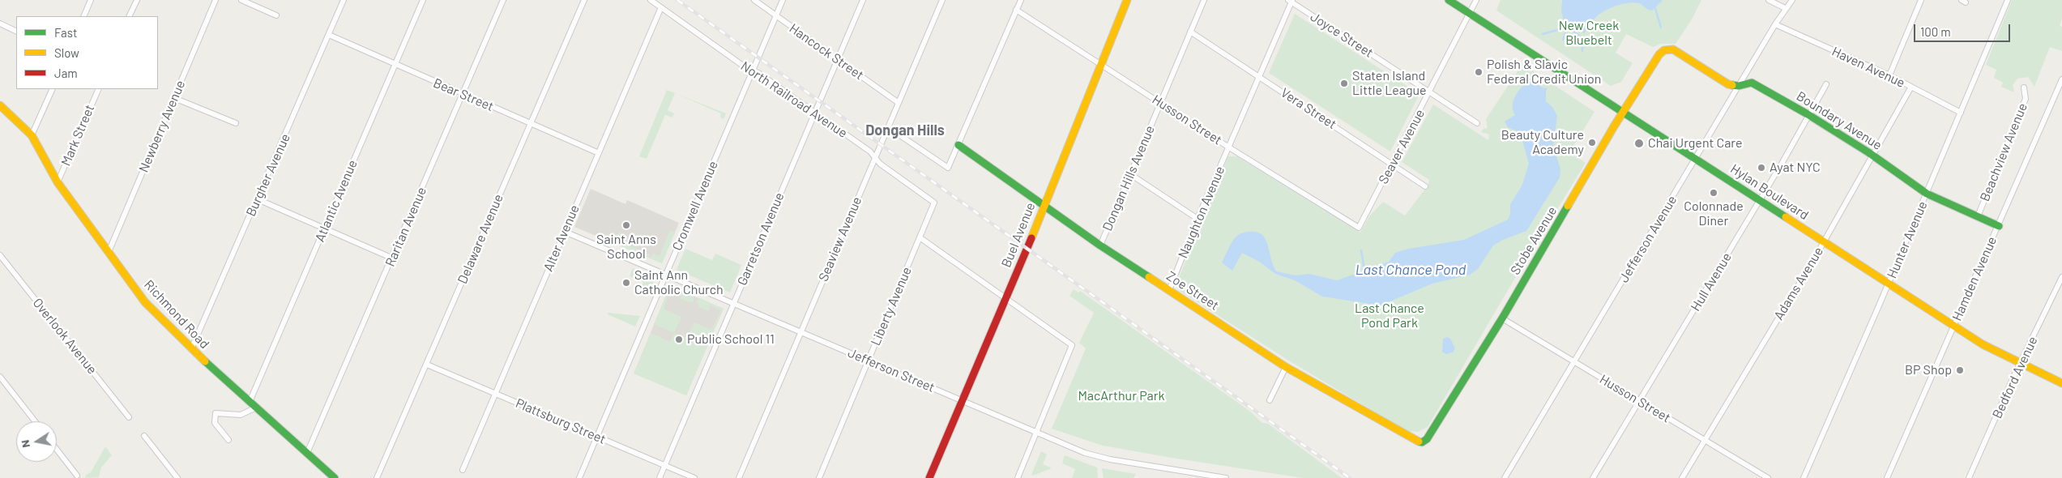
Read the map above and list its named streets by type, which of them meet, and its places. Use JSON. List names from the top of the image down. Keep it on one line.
{"streets":{"street":["Joyce Street","Hancock Street","Haven Avenue","Bear Street","North Railroad Avenue","Vera Street","Husson Street","Boundary Avenue","Newberry Avenue","Mark Street","Seaver Avenue","Beachview Avenue","Burgher Avenue","Dongan Hills Avenue","Hylan Boulevard","Atlantic Avenue","Cromwell Avenue","Naughton Avenue","Raritan Avenue","Buel Avenue","Alter Avenue","Delaware Avenue","Garretson Avenue","Seaview Avenue","Jefferson Avenue","Hunter Avenue","Stobe Avenue","Hamden Avenue","Hull Avenue","Adams Avenue","Zoe Street","Liberty Avenue","Richmond Road","Overlook Avenue","Jefferson Street","Bedford Avenue","Plattsburg Street"]},"crossings":[["Joyce Street","Seaver Avenue"],["Joyce Street","Naughton Avenue"],["Hancock Street","Cromwell Avenue"],["Hancock Street","Garretson Avenue"],["Hancock Street","Seaview Avenue"],["Haven Avenue","Jefferson Avenue"],["Haven Avenue","Hunter Avenue"],["Haven Avenue","Adams Avenue"],["Bear Street","Burgher Avenue"],["Bear Street","Atlantic Avenue"],["Bear Street","Raritan Avenue"],["Bear Street","Alter Avenue"],["Bear Street","Delaware Avenue"],["North Railroad Avenue","Cromwell Avenue"],["North Railroad Avenue","Alter Avenue"],["North Railroad Avenue","Garretson Avenue"],["North Railroad Avenue","Seaview Avenue"],["North Railroad Avenue","Liberty Avenue"],["Vera Street","Seaver Avenue"],["Vera Street","Dongan Hills Avenue"],["Vera Street","Naughton Avenue"],["Husson Street","Seaver Avenue"],["Husson Street","Dongan Hills Avenue"],["Husson Street","Naughton Avenue"],["Husson Street","Buel Avenue"],["Husson Street","Jefferson Avenue"],["Husson Street","Stobe Avenue"],["Husson Street","Hull Avenue"],["Husson Street","Adams Avenue"],["Boundary Avenue","Beachview Avenue"],["Boundary Avenue","Jefferson Avenue"],["Boundary Avenue","Hunter Avenue"],["Boundary Avenue","Stobe Avenue"],["Boundary Avenue","Hamden Avenue"],["Boundary Avenue","Hull Avenue"],["Boundary Avenue","Adams Avenue"],["Newberry Avenue","Richmond Road"],["Mark Street","Richmond Road"],["Seaver Avenue","Hylan Boulevard"],["Burgher Avenue","Richmond Road"],["Dongan Hills Avenue","Zoe Street"],["Hylan Boulevard","Jefferson Avenue"],["Hylan Boulevard","Hunter Avenue"],["Hylan Boulevard","Stobe Avenue"],["Hylan Boulevard","Hamden Avenue"],["Hylan Boulevard","Hull Avenue"],["Hylan Boulevard","Adams Avenue"],["Hylan Boulevard","Bedford Avenue"],["Atlantic Avenue","Richmond Road"],["Cromwell Avenue","Jefferson Street"],["Cromwell Avenue","Plattsburg Street"],["Naughton Avenue","Zoe Street"],["Raritan Avenue","Richmond Road"],["Buel Avenue","Zoe Street"],["Buel Avenue","Jefferson Street"],["Alter Avenue","Jefferson Street"],["Alter Avenue","Plattsburg Street"],["Delaware Avenue","Plattsburg Street"],["Garretson Avenue","Jefferson Street"],["Garretson Avenue","Plattsburg Street"],["Seaview Avenue","Jefferson Street"],["Stobe Avenue","Zoe Street"],["Liberty Avenue","Jefferson Street"]],"districts":["Dongan Hills"],"water":["Last Chance Pond"],"parks":["New Creek Bluebelt","Last Chance Pond Park","MacArthur Park"],"places":["Polish & Slavic Federal Credit Union","Staten Island Little League","Beauty Culture Academy","Chai Urgent Care","Ayat NYC","Colonnade Diner","Saint Anns School","Saint Ann Catholic Church","Public School 11","BP Shop"],"legend":["Fast","Slow","Jam"],"scale_bar":"100 m","north":"left"}
